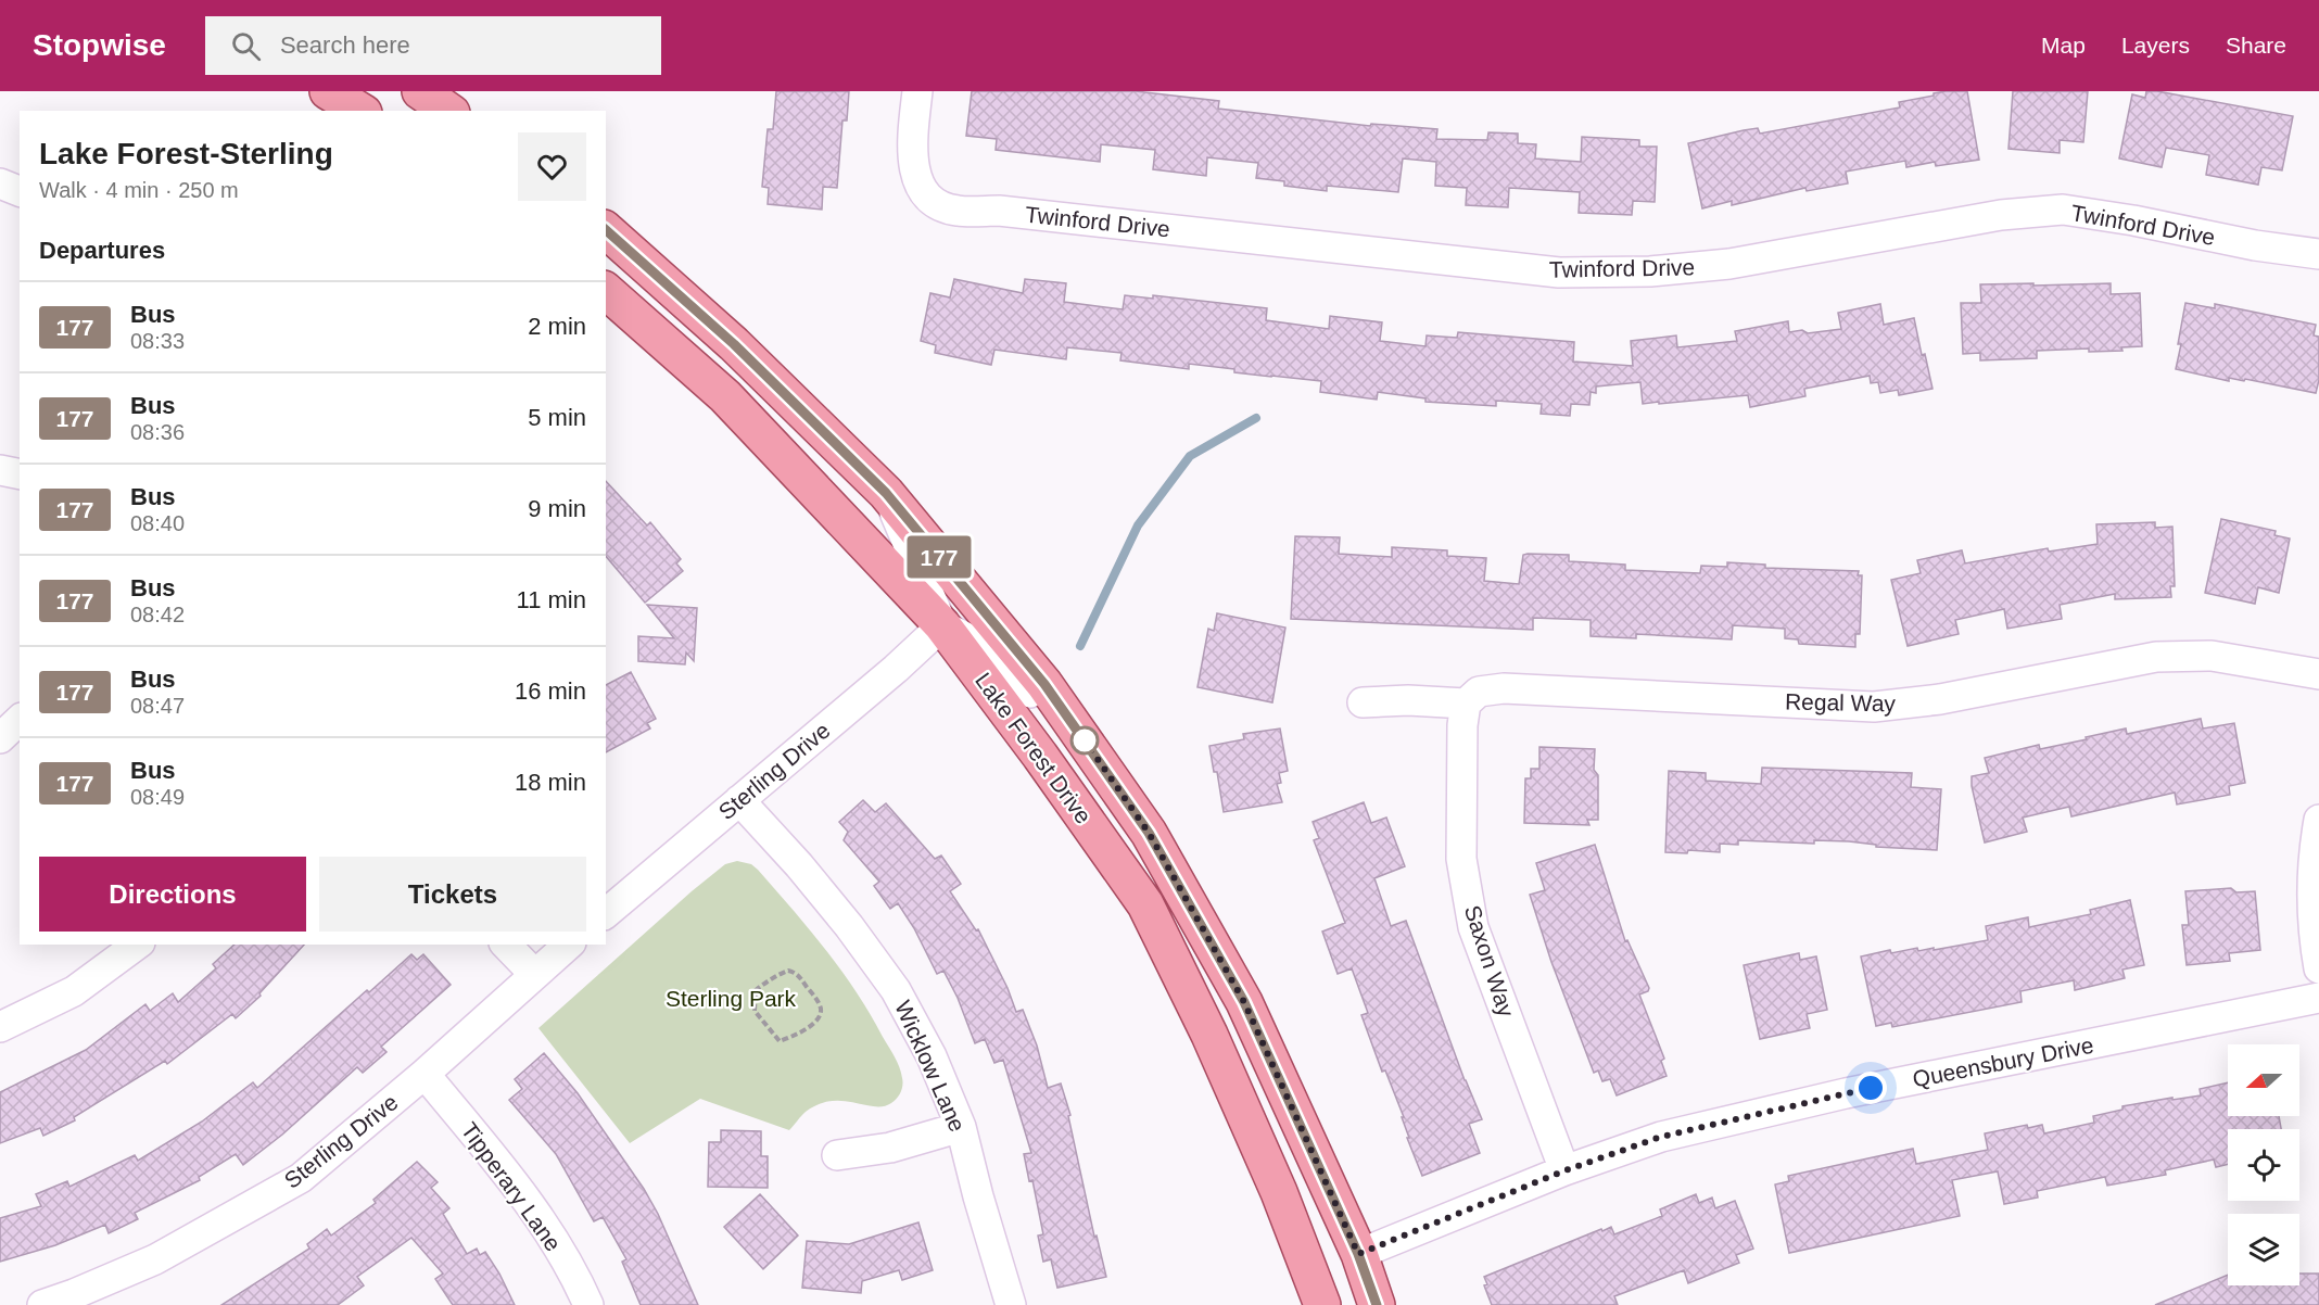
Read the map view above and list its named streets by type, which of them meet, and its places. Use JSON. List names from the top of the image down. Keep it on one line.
{"streets":{"main road":["Lake Forest Drive"],"street":["Twinford Drive","Regal Way","Sterling Drive","Saxon Way","Queensbury Drive","Wicklow Lane","Tipperary Lane"]},"crossings":[["Regal Way","Saxon Way"],["Lake Forest Drive","Sterling Drive"],["Lake Forest Drive","Queensbury Drive"],["Sterling Drive","Wicklow Lane"],["Sterling Drive","Tipperary Lane"],["Saxon Way","Queensbury Drive"]],"parks":["Sterling Park"],"lines":["bus line 177"],"north":"left","page":{"header":"Stopwise","search":"Search here","nav":["Map","Layers","Share"],"on_map":"177","heading":[["Lake Forest-Sterling","Walk · 4 min · 250 m"],"Departures"],"list":[{"mark":"177","name":"Bus","note":"08:33","value":"2 min"},{"mark":"177","name":"Bus","note":"08:36","value":"5 min"},{"mark":"177","name":"Bus","note":"08:40","value":"9 min"},{"mark":"177","name":"Bus","note":"08:42","value":"11 min"},{"mark":"177","name":"Bus","note":"08:47","value":"16 min"},{"mark":"177","name":"Bus","note":"08:49","value":"18 min"}],"buttons":["Directions","Tickets"]}}
